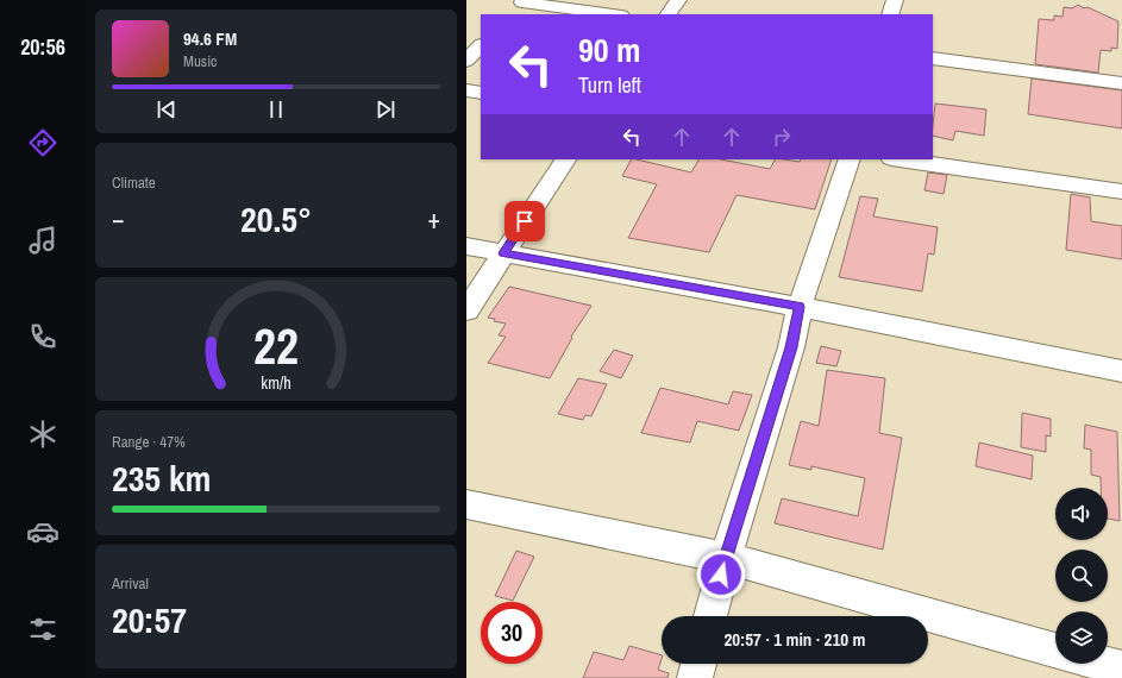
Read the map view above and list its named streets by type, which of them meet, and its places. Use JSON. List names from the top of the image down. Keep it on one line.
{"page":{"tabs":"20:56","turn":["90 m","Turn left"],"song":["94.6 FM","Music"],"tile":["Climate",["Range · 47%","235 km"],["Arrival","20:57"]],"heat":["−","20.5°","+"],"limit":"30","trip":"20:57 · 1 min · 210 m","gauge":["22","km/h"]}}
